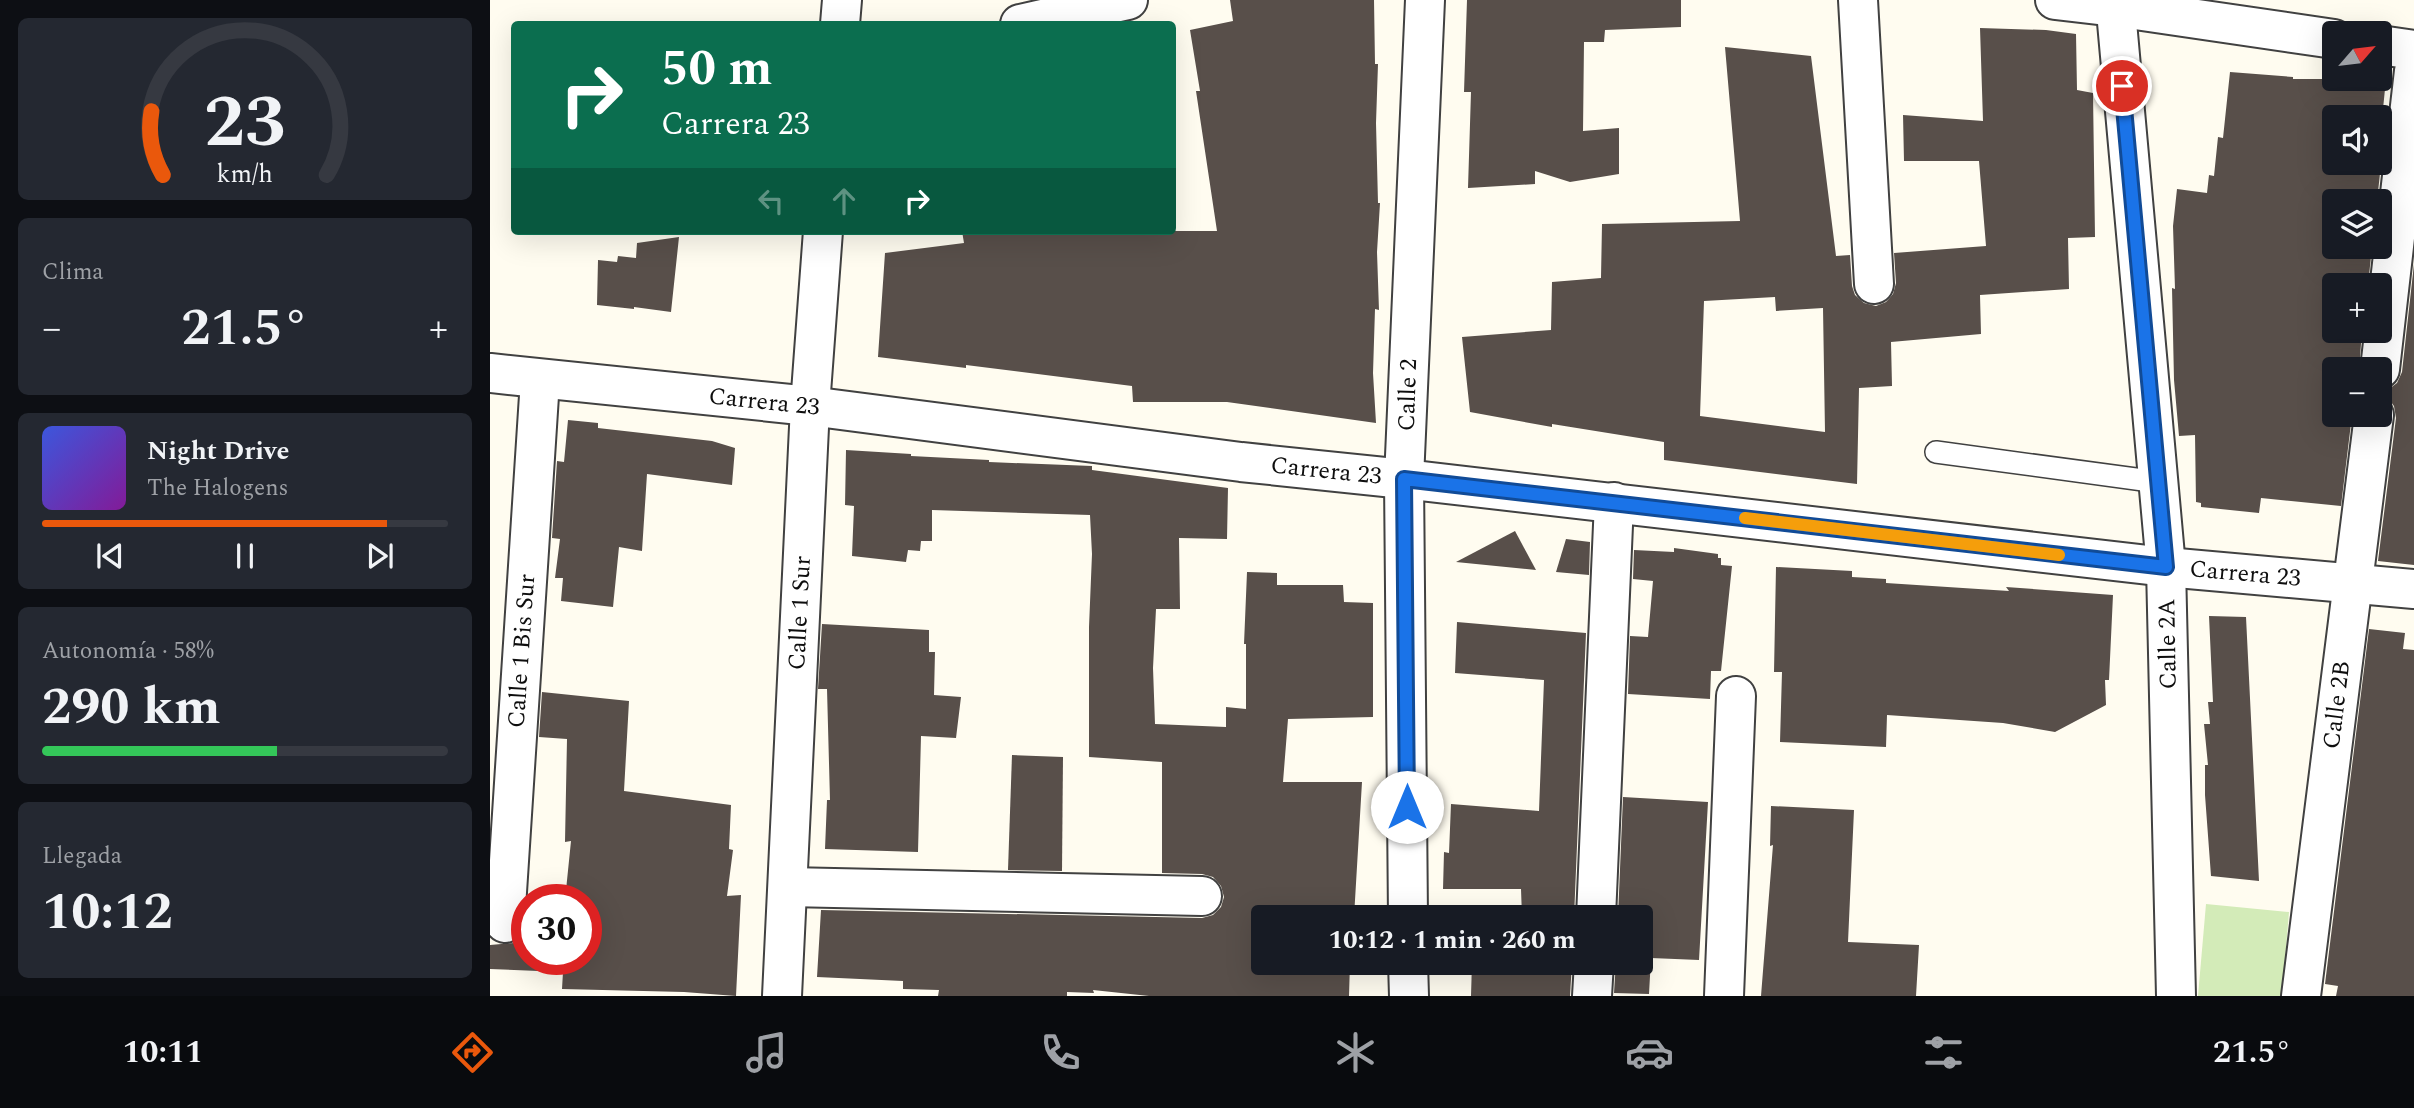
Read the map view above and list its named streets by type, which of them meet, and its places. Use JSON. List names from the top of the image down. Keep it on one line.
{"streets":{"street":["Calle 2","Carrera 23","Calle 1 Sur","Calle 2A","Calle 1 Bis Sur","Calle 2B"]},"crossings":[["Calle 2","Carrera 23"],["Carrera 23","Calle 1 Sur"],["Carrera 23","Calle 2A"],["Carrera 23","Calle 1 Bis Sur"],["Carrera 23","Calle 2B"]],"north":"top right","page":{"map_buttons":["+","−"],"turn":["50 m","Carrera 23"],"tile":["Clima",["Autonomía · 58%","290 km"],["Llegada","10:12"]],"heat":["−","21.5°","+"],"song":["Night Drive","The Halogens"],"limit":"30","trip":"10:12 · 1 min · 260 m","tabs":["10:11","21.5°"],"gauge":["23","km/h"]}}
